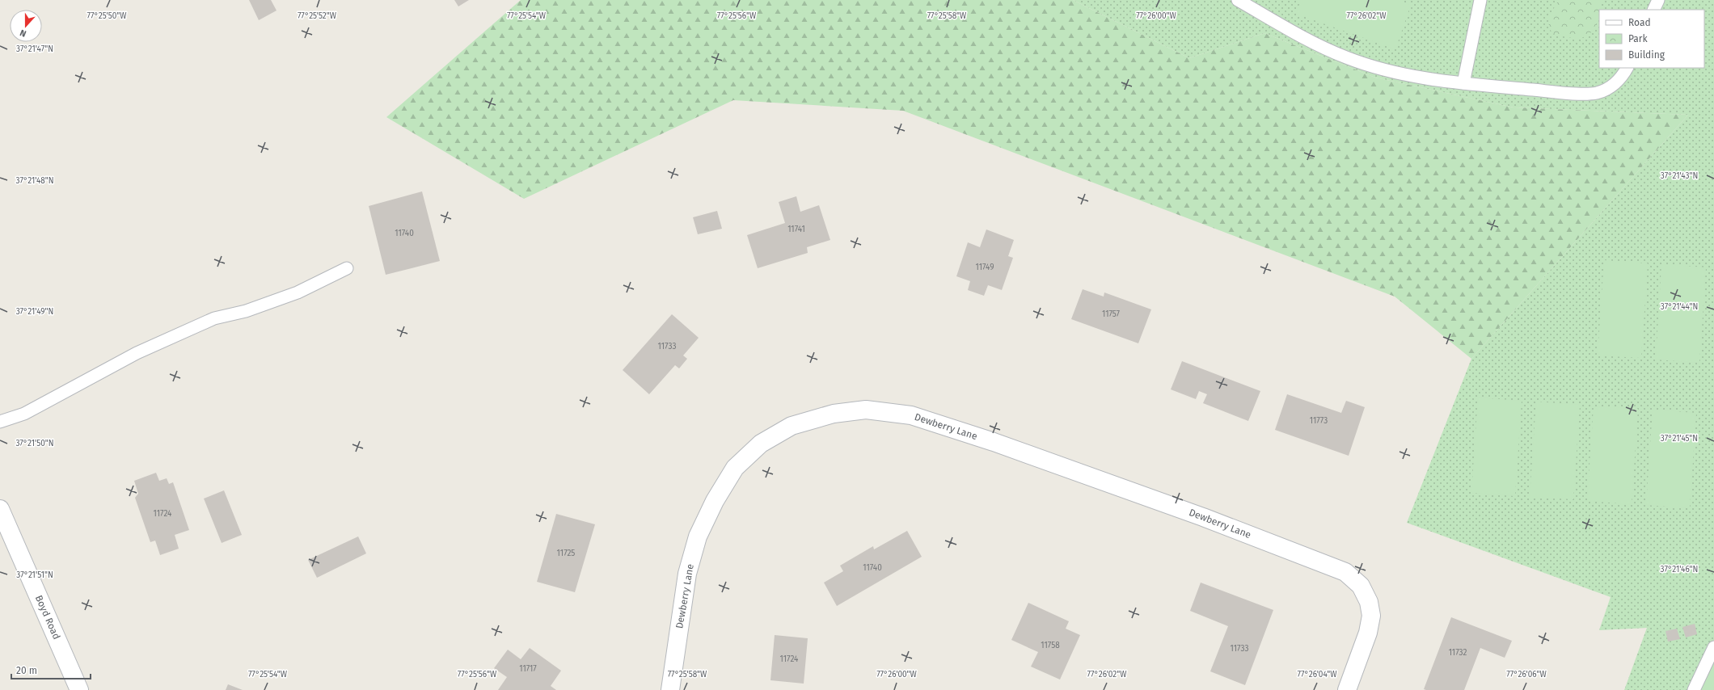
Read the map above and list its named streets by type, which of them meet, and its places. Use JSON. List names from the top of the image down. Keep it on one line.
{"streets":{"street":["Dewberry Lane","Boyd Road"]},"house_numbers":["11741","11740","11749","11757","11733","11773","11724","11725","11740","11758","11733","11732","11724","11717"],"legend":["Road","Park","Building"],"scale_bar":"20 m","north":"bottom","coordinates":["77°25'50\"W","77°25'52\"W","77°25'54\"W","77°25'56\"W","77°25'58\"W","77°26'00\"W","77°26'02\"W","37°21'47\"N","37°21'43\"N","37°21'48\"N","37°21'44\"N","37°21'49\"N","37°21'45\"N","37°21'50\"N","37°21'46\"N","37°21'51\"N","77°26'04\"W","77°26'06\"W"]}
